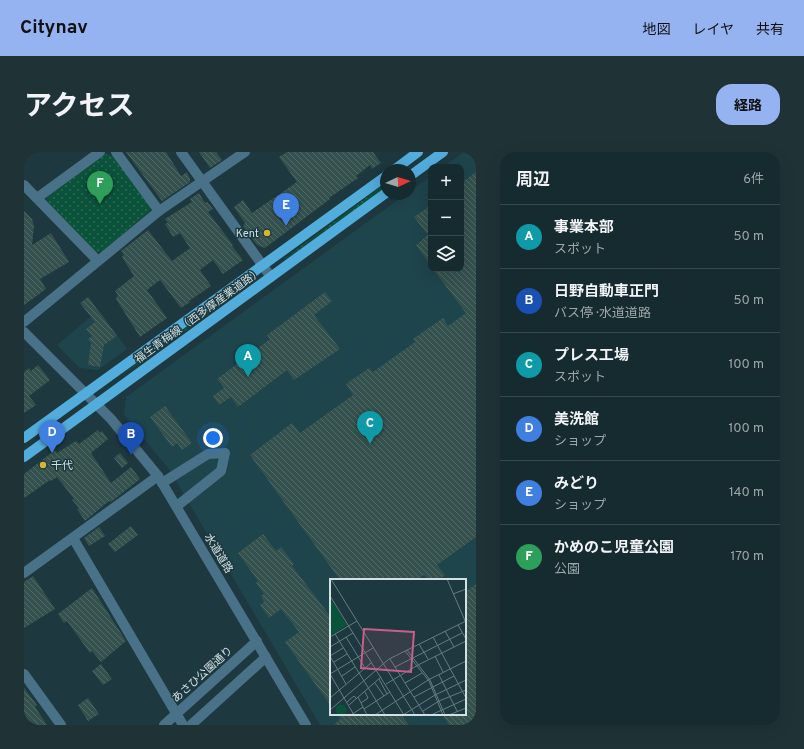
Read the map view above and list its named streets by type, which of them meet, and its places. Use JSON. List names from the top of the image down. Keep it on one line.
{"streets":{"main road":["福生青梅線（西多摩産業道路）"],"street":["水道道路","あさひ公園通り"]},"crossings":[["福生青梅線（西多摩産業道路）","水道道路"],["水道道路","あさひ公園通り"]],"places":["Kent","千代"],"north":"right","page":{"header":"Citynav","nav":["地図","レイヤ","共有"],"title":"アクセス","buttons":"経路","heading":["周辺","6件"],"map_buttons":["+","−"],"pins":["F","E","A","C","D","B"],"list":[{"mark":"A","name":"事業本部","note":"スポット","value":"50 m"},{"mark":"B","name":"日野自動車正門","note":"バス停 · 水道道路","value":"50 m"},{"mark":"C","name":"プレス工場","note":"スポット","value":"100 m"},{"mark":"D","name":"美洗館","note":"ショップ","value":"100 m"},{"mark":"E","name":"みどり","note":"ショップ","value":"140 m"},{"mark":"F","name":"かめのこ児童公園","note":"公園","value":"170 m"}]}}
